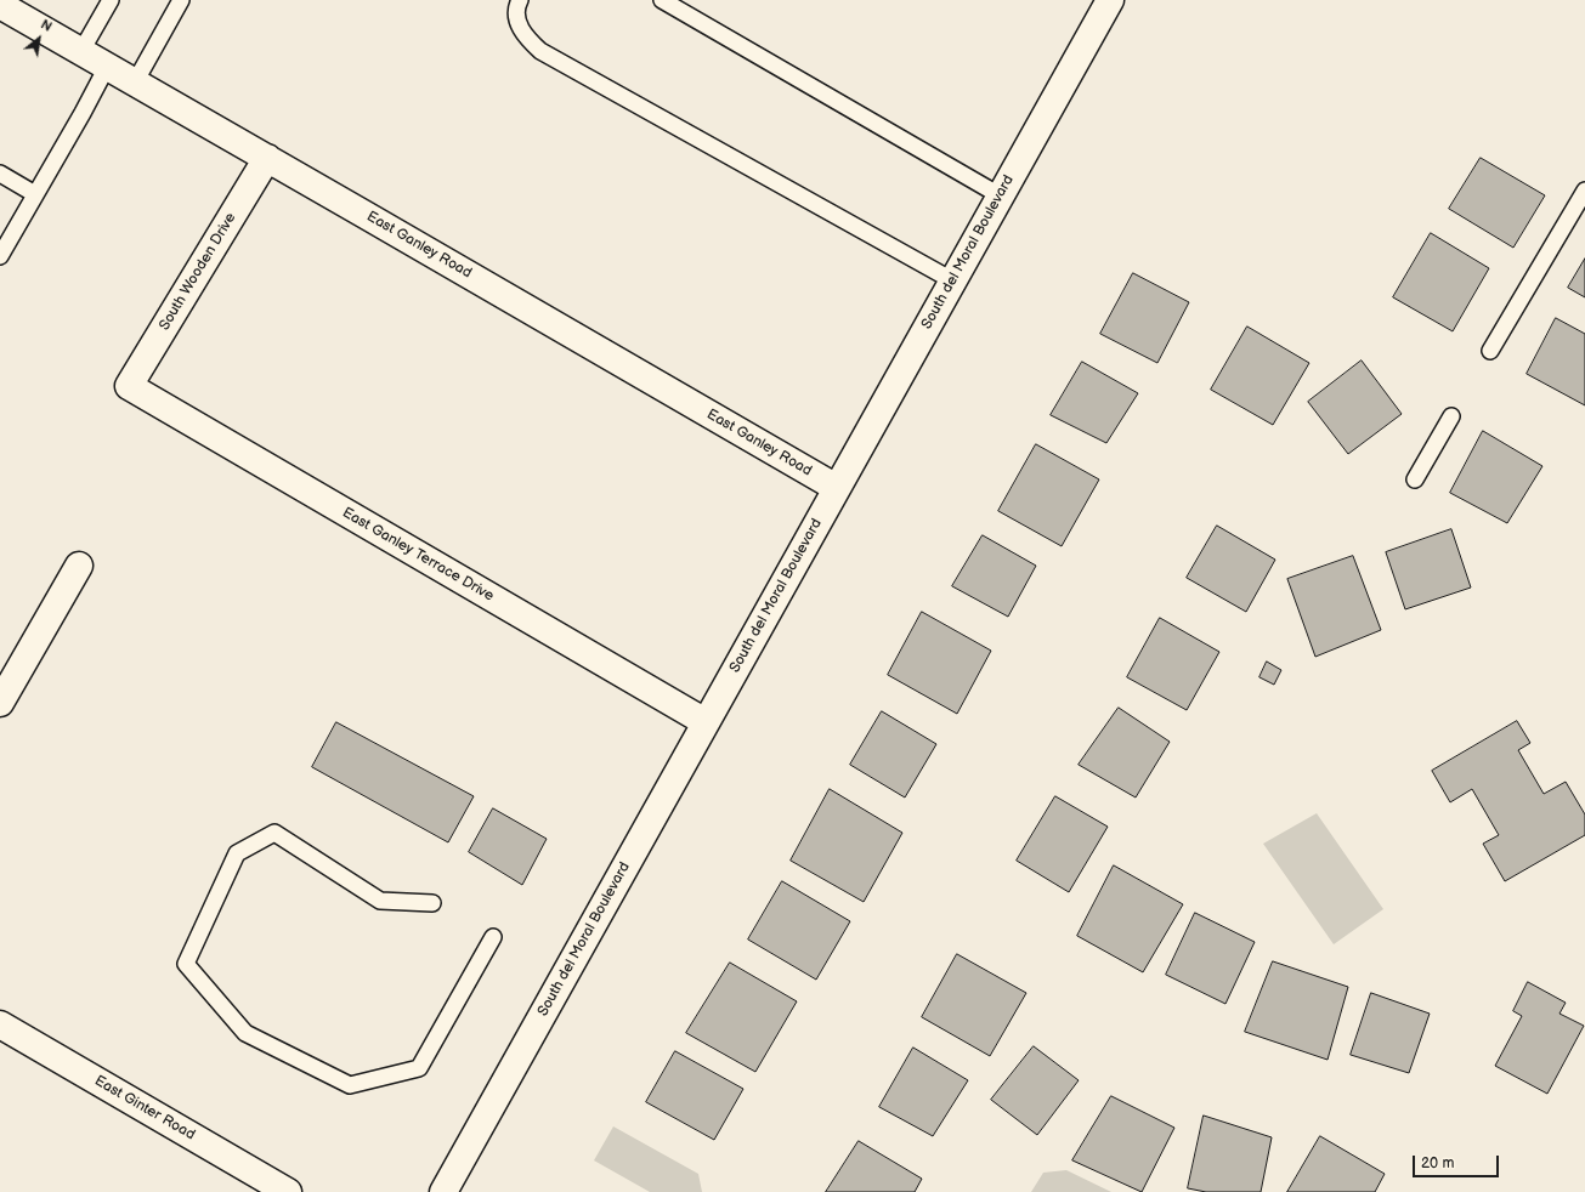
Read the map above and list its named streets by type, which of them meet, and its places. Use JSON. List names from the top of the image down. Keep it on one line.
{"streets":{"street":["East Ganley Road","South del Moral Boulevard","South Wooden Drive","East Ganley Terrace Drive","East Ginter Road"]},"crossings":[["East Ganley Road","South del Moral Boulevard"],["East Ganley Road","South Wooden Drive"],["South del Moral Boulevard","East Ganley Terrace Drive"],["South Wooden Drive","East Ganley Terrace Drive"]],"scale_bar":"20 m","north":"top right"}
